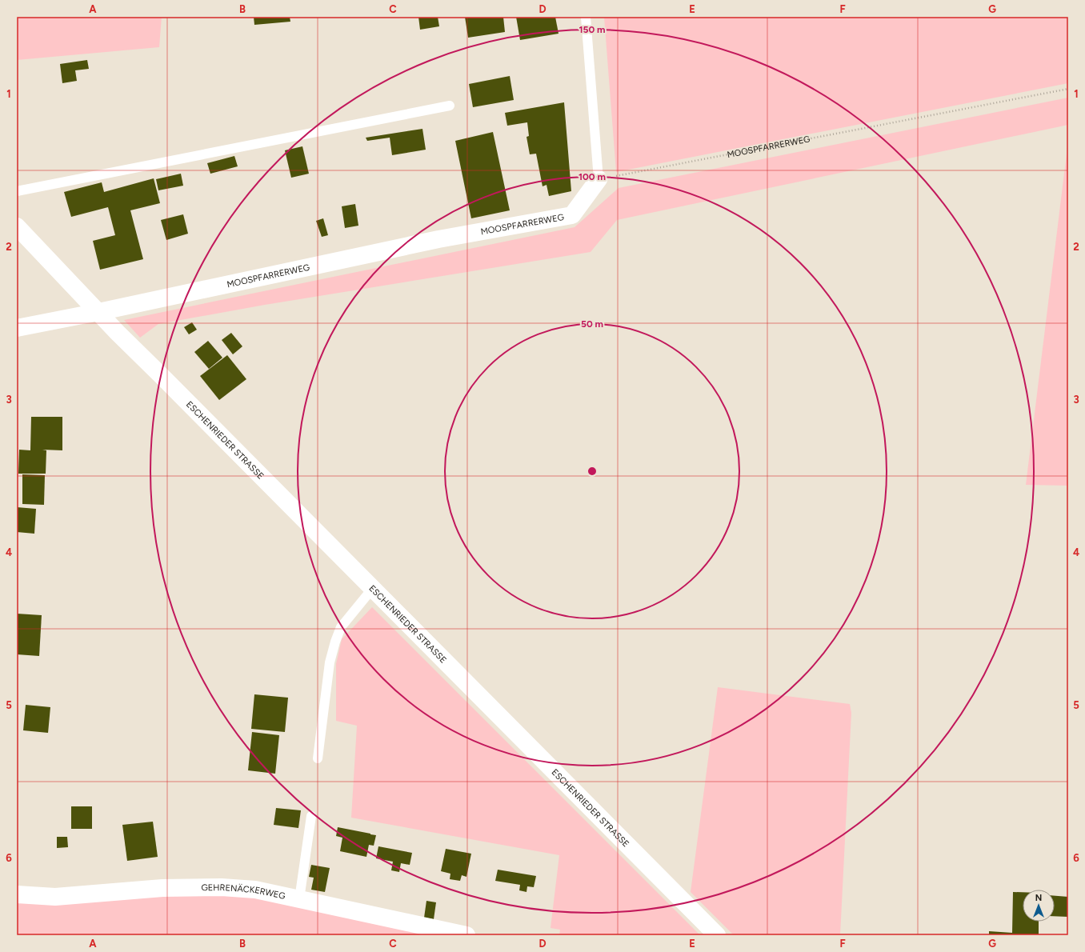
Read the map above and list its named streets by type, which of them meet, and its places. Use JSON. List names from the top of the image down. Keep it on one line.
{"streets":{"street":["MOOSPFARRERWEG","ESCHENRIEDER STRASSE","GEHRENÄCKERWEG"]},"crossings":[["MOOSPFARRERWEG","ESCHENRIEDER STRASSE"]],"north":"top","grid":{"columns":["A","B","C","D","E","F","G"],"rows":["1","2","3","4","5","6"]},"rings":["150 m","100 m","50 m"]}
